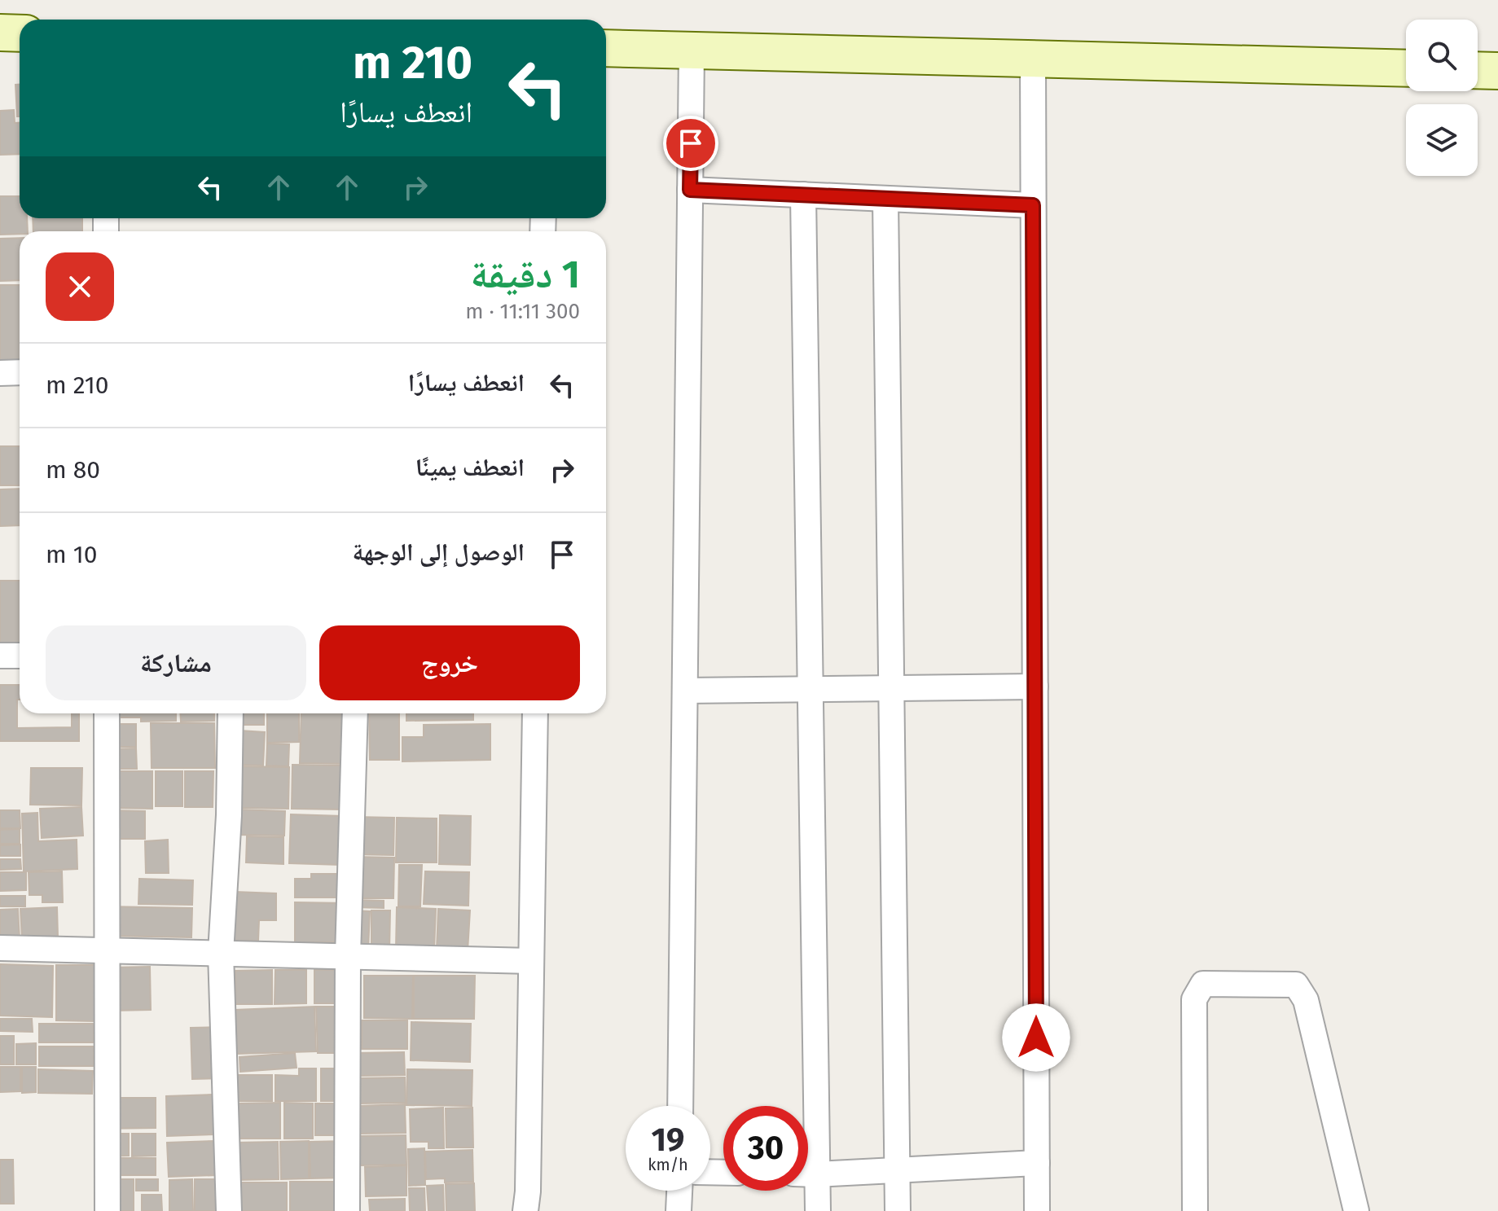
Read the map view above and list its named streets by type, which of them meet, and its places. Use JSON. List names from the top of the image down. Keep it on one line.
{"page":{"turn":["210 m","انعطف يسارًا"],"heading":["1 دقيقة","300 m · 11:11"],"list":[{"name":"انعطف يسارًا","value":"210 m"},{"name":"انعطف يمينًا","value":"80 m"},{"name":"الوصول إلى الوجهة","value":"10 m"}],"buttons":["خروج","مشاركة"],"speed":"19 km/h","limit":"30"}}
